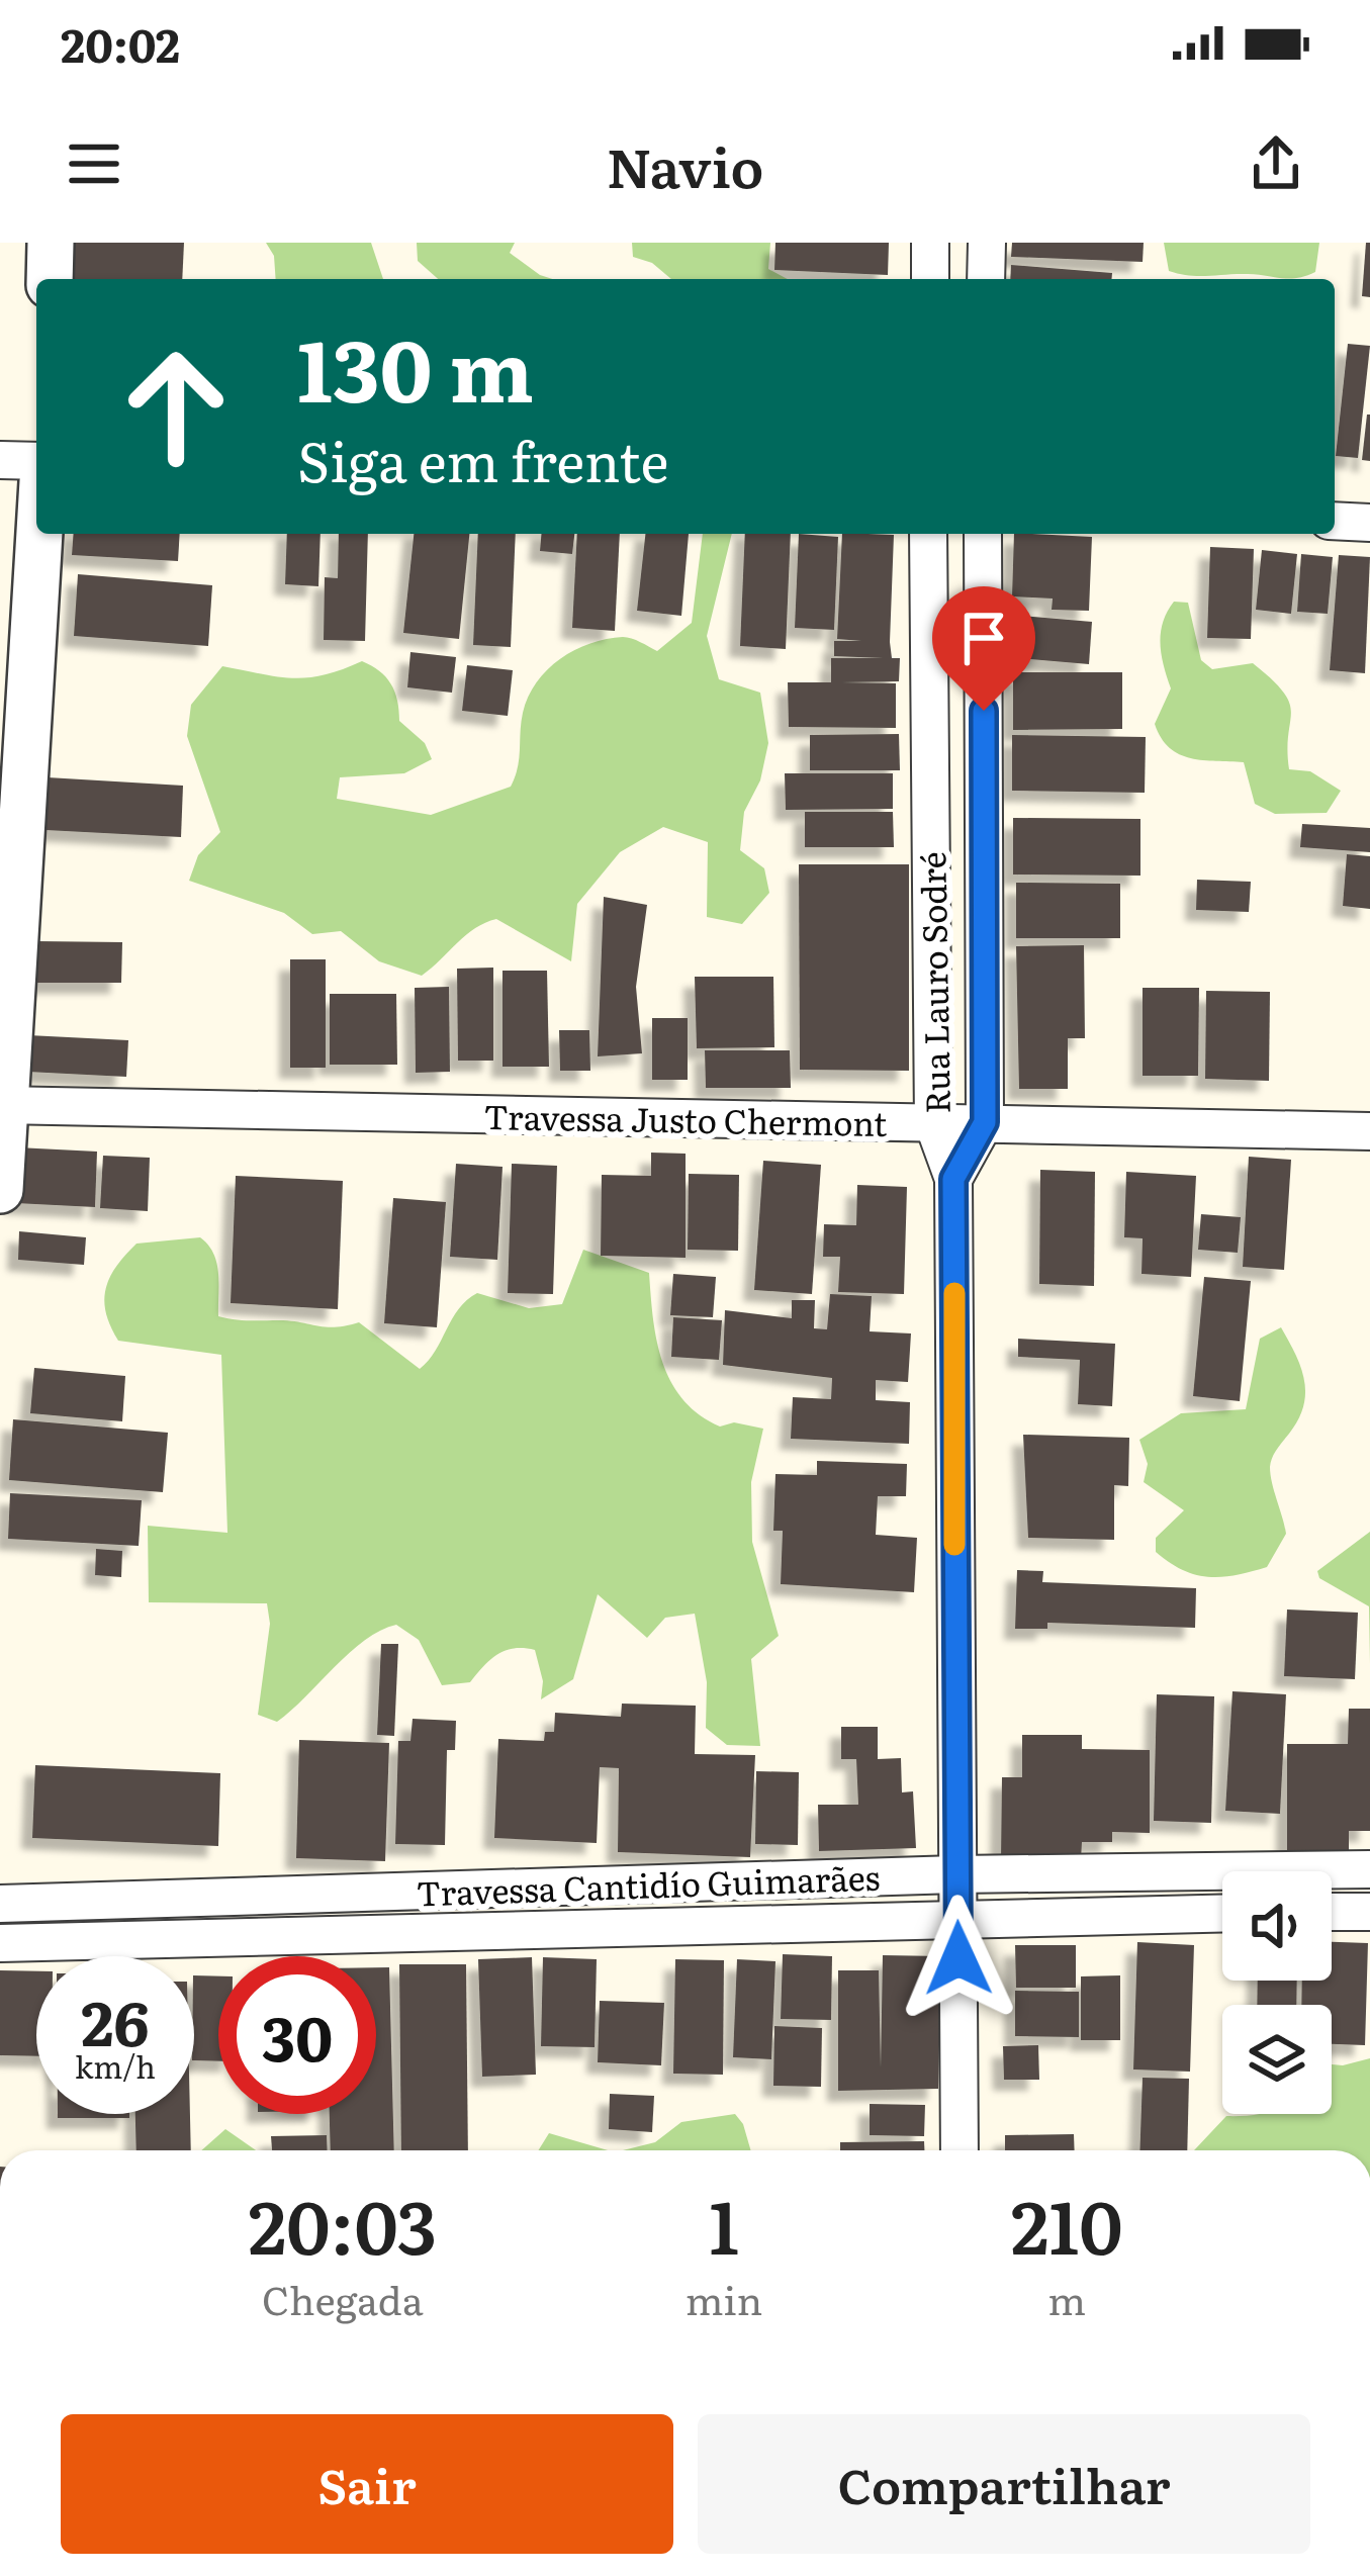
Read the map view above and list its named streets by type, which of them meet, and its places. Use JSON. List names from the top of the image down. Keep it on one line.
{"streets":{"street":["Rua Lauro Sodré","Travessa Justo Chermont","Travessa Cantidío Guimarães"]},"crossings":[["Rua Lauro Sodré","Travessa Justo Chermont"],["Rua Lauro Sodré","Travessa Cantidío Guimarães"]],"page":{"status":"20:02","header":"Navio","turn":["130 m","Siga em frente"],"speed":"26 km/h","limit":"30","eta":["20:03","Chegada","1","min","210","m"],"buttons":["Sair","Compartilhar"]}}
